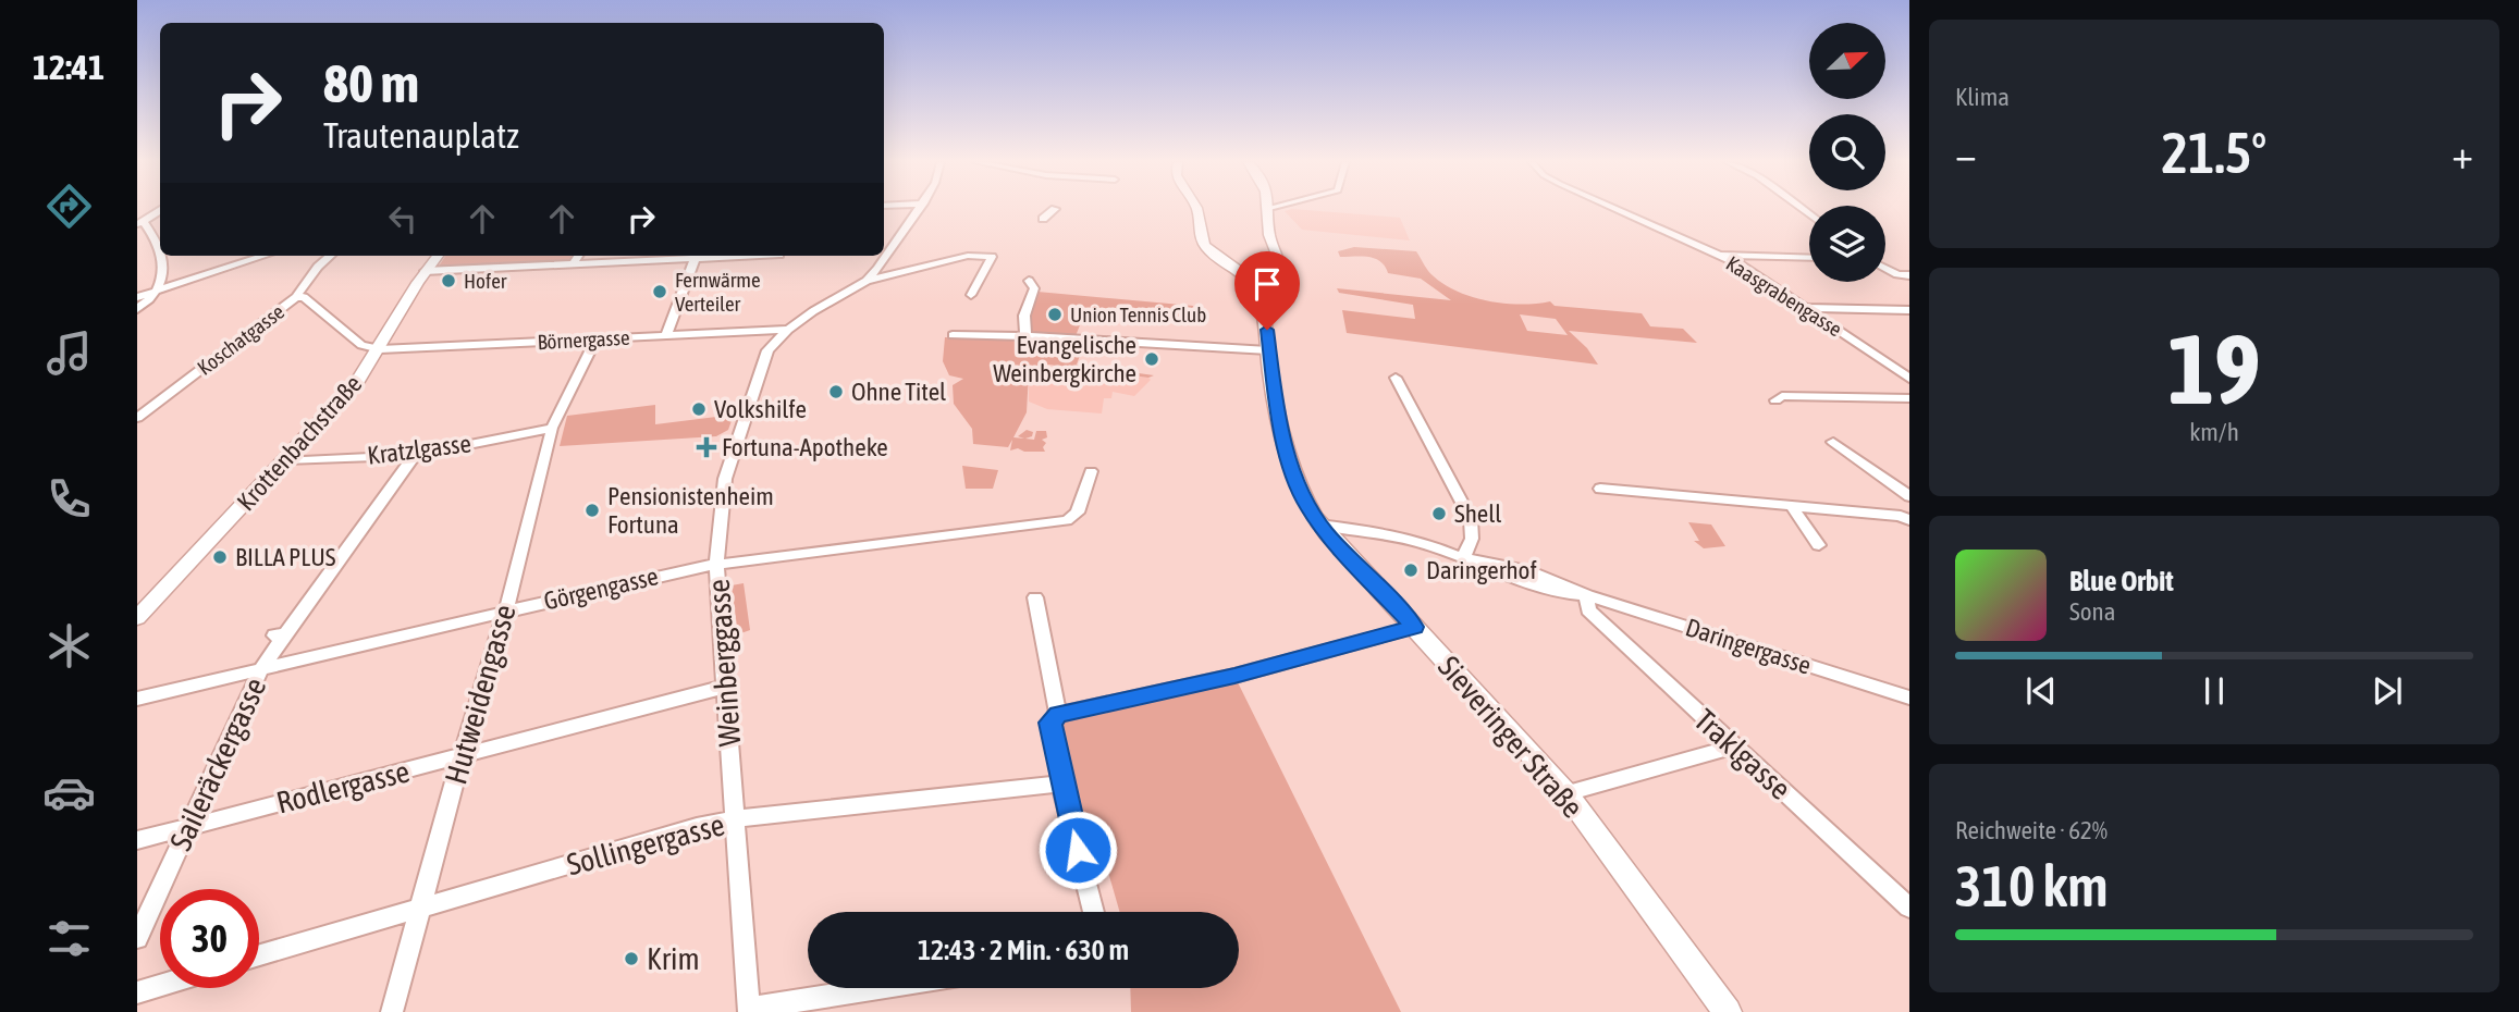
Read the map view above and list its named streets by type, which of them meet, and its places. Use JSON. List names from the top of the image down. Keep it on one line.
{"streets":{"main road":["Krottenbachstraße","Sieveringer Straße"],"street":["Kaasgrabengasse","Koschatgasse","Börnergasse","Kratzlgasse","Görgengasse","Daringergasse","Weinberggasse","Hutweidengasse","Traklgasse","Saileräckergasse","Rodlergasse","Sollingergasse"]},"crossings":[["Börnergasse","Krottenbachstraße"],["Börnergasse","Weinberggasse"],["Börnergasse","Hutweidengasse"],["Krottenbachstraße","Kratzlgasse"],["Kratzlgasse","Hutweidengasse"],["Kratzlgasse","Saileräckergasse"],["Görgengasse","Weinberggasse"],["Görgengasse","Hutweidengasse"],["Görgengasse","Saileräckergasse"],["Daringergasse","Sieveringer Straße"],["Daringergasse","Traklgasse"],["Weinberggasse","Rodlergasse"],["Weinberggasse","Sollingergasse"],["Hutweidengasse","Rodlergasse"],["Hutweidengasse","Sollingergasse"],["Saileräckergasse","Rodlergasse"]],"places":{"other":["Hofer","Fernwärme Verteiler","Union Tennis Club","Evangelische Weinbergkirche","Ohne Titel","Volkshilfe","Pensionistenheim Fortuna","Shell","BILLA PLUS","Daringerhof","Krim"],"health":["Fortuna-Apotheke"]},"north":"top right","page":{"tabs":"12:41","tile":["Klima",["19","km/h"],["Reichweite · 62%","310 km"]],"turn":["80 m","Trautenauplatz"],"heat":["−","21.5°","+"],"song":["Blue Orbit","Sona"],"limit":"30","trip":"12:43 · 2 Min. · 630 m"}}
